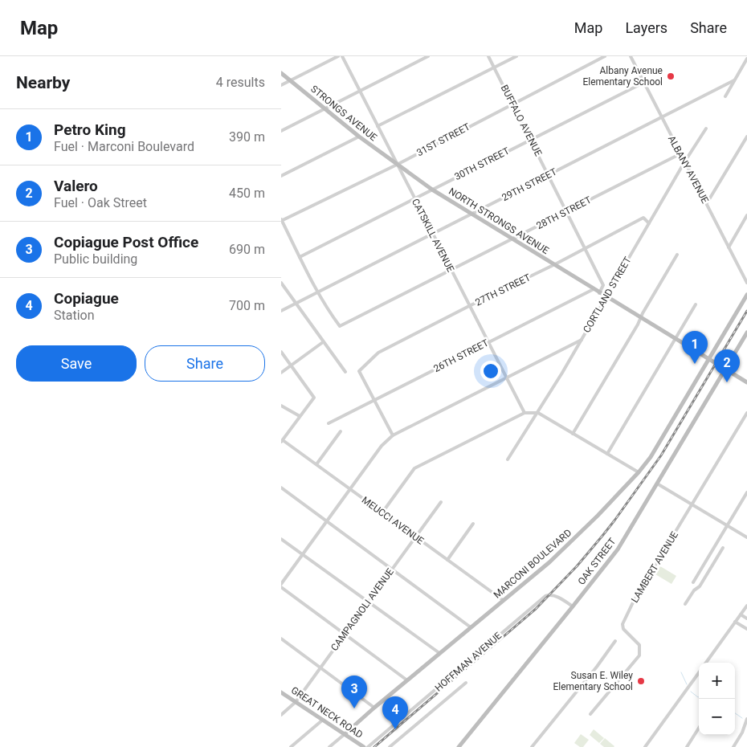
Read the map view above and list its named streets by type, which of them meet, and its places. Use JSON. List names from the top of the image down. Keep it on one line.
{"streets":{"street":["STRONGS AVENUE","BUFFALO AVENUE","31ST STREET","30TH STREET","ALBANY AVENUE","29TH STREET","28TH STREET","NORTH STRONGS AVENUE","CATSKILL AVENUE","27TH STREET","CORTLAND STREET","26TH STREET","MEUCCI AVENUE","OAK STREET","MARCONI BOULEVARD","LAMBERT AVENUE","CAMPAGNOLI AVENUE","HOFFMAN AVENUE","GREAT NECK ROAD"]},"crossings":[["STRONGS AVENUE","31ST STREET"],["STRONGS AVENUE","NORTH STRONGS AVENUE"],["STRONGS AVENUE","CATSKILL AVENUE"],["BUFFALO AVENUE","31ST STREET"],["BUFFALO AVENUE","30TH STREET"],["BUFFALO AVENUE","29TH STREET"],["BUFFALO AVENUE","28TH STREET"],["BUFFALO AVENUE","NORTH STRONGS AVENUE"],["BUFFALO AVENUE","27TH STREET"],["31ST STREET","NORTH STRONGS AVENUE"],["31ST STREET","CATSKILL AVENUE"],["30TH STREET","ALBANY AVENUE"],["30TH STREET","NORTH STRONGS AVENUE"],["30TH STREET","CATSKILL AVENUE"],["ALBANY AVENUE","29TH STREET"],["ALBANY AVENUE","28TH STREET"],["ALBANY AVENUE","CORTLAND STREET"],["29TH STREET","28TH STREET"],["29TH STREET","NORTH STRONGS AVENUE"],["29TH STREET","CATSKILL AVENUE"],["28TH STREET","NORTH STRONGS AVENUE"],["28TH STREET","CATSKILL AVENUE"],["NORTH STRONGS AVENUE","CATSKILL AVENUE"],["NORTH STRONGS AVENUE","27TH STREET"],["NORTH STRONGS AVENUE","CORTLAND STREET"],["NORTH STRONGS AVENUE","26TH STREET"],["NORTH STRONGS AVENUE","OAK STREET"],["NORTH STRONGS AVENUE","MARCONI BOULEVARD"],["CATSKILL AVENUE","27TH STREET"],["CATSKILL AVENUE","26TH STREET"],["27TH STREET","CORTLAND STREET"],["27TH STREET","26TH STREET"],["MEUCCI AVENUE","MARCONI BOULEVARD"],["MEUCCI AVENUE","CAMPAGNOLI AVENUE"],["OAK STREET","HOFFMAN AVENUE"],["MARCONI BOULEVARD","GREAT NECK ROAD"],["CAMPAGNOLI AVENUE","GREAT NECK ROAD"]],"places":["Albany Avenue Elementary School","Susan E. Wiley Elementary School"],"page":{"header":"Map","nav":["Map","Layers","Share"],"heading":["Nearby","4 results"],"list":[{"mark":"1","name":"Petro King","note":"Fuel · Marconi Boulevard","value":"390 m"},{"mark":"2","name":"Valero","note":"Fuel · Oak Street","value":"450 m"},{"mark":"3","name":"Copiague Post Office","note":"Public building","value":"690 m"},{"mark":"4","name":"Copiague","note":"Station","value":"700 m"}],"pins":["1","2","3","4"],"buttons":["Save","Share"],"map_buttons":["+","−"]}}
